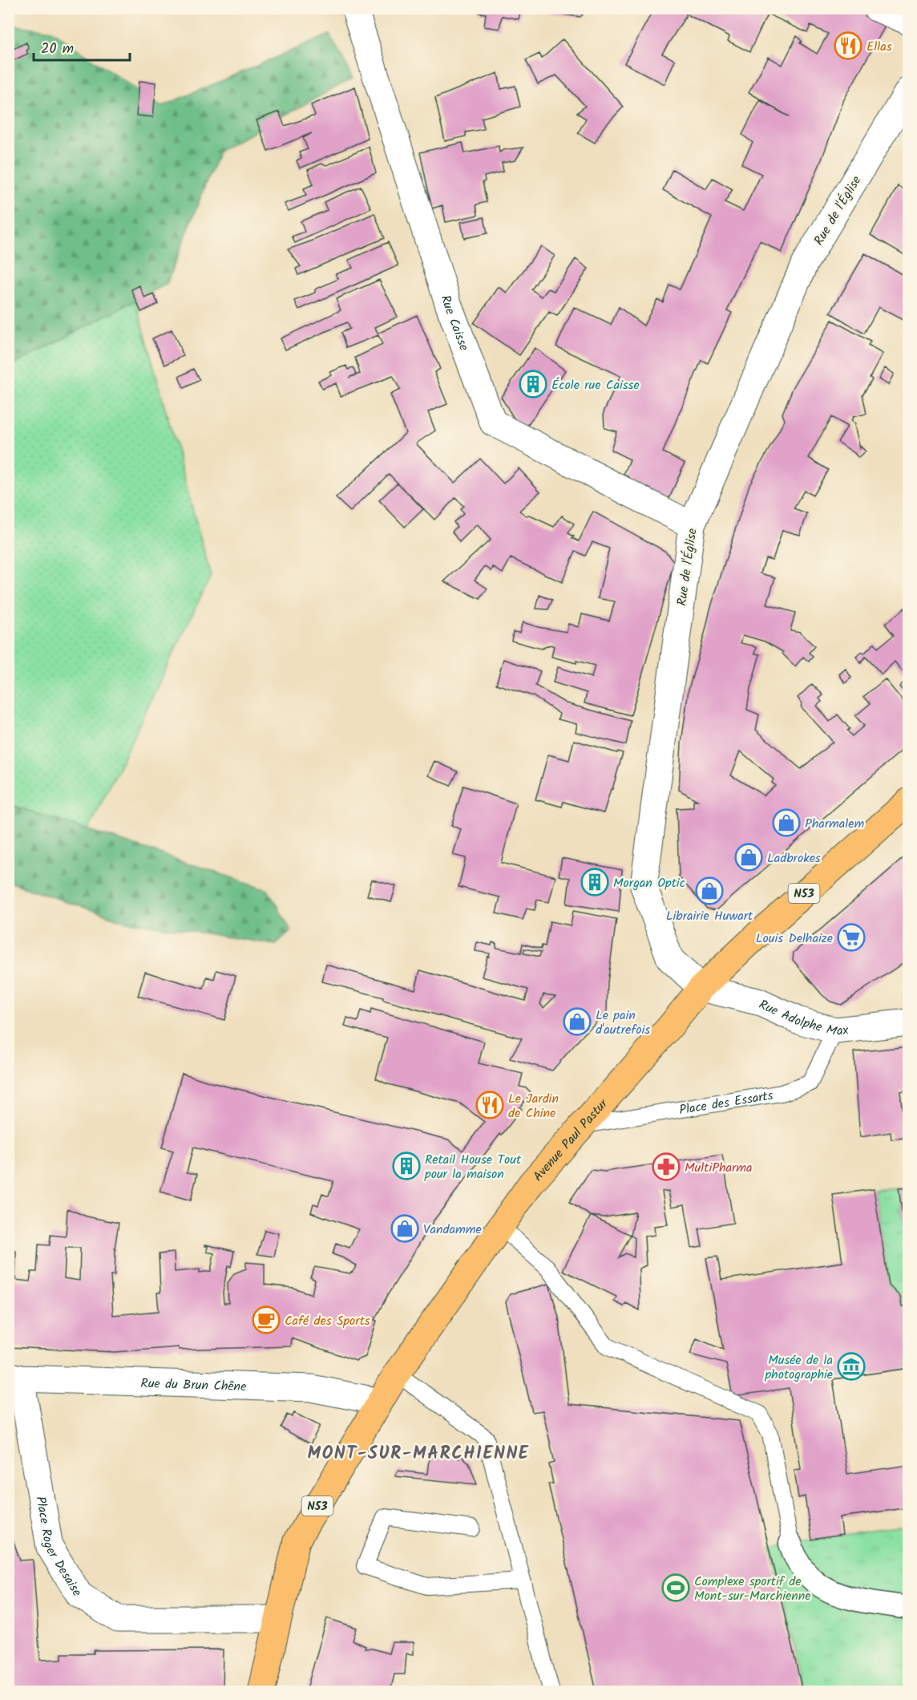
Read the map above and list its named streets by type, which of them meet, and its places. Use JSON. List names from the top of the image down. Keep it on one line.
{"streets":{"main road":["N53","Avenue Paul Pastur"],"street":["Rue de l'Église","Rue Caisse","Rue Adolphe Max","Rue du Brun Chêne","Place Roger Desaise"],"lane":["Place des Essarts"]},"crossings":[["Rue de l'Église","Rue Caisse"],["Rue de l'Église","Rue Adolphe Max"],["Rue de l'Église","Avenue Paul Pastur"],["N53","Avenue Paul Pastur"],["N53","Place Roger Desaise"],["Rue Adolphe Max","Place des Essarts"],["Rue Adolphe Max","Avenue Paul Pastur"],["Place des Essarts","Avenue Paul Pastur"],["Avenue Paul Pastur","Rue du Brun Chêne"],["Avenue Paul Pastur","Place Roger Desaise"],["Rue du Brun Chêne","Place Roger Desaise"]],"districts":["MONT-SUR-MARCHIENNE"],"places":{"restaurant":["Ellas","Le Jardin de Chine"],"building":["École rue Caisse","Morgan Optic","Retail House Tout pour la maison"],"shop":["Pharmalem","Ladbrokes","Librairie Huwart","Le pain d'autrefois","Vandamme"],"supermarket":["Louis Delhaize"],"pharmacy":["MultiPharma"],"cafe":["Café des Sports"],"museum":["Musée de la photographie"],"sports":["Complexe sportif de Mont-sur-Marchienne"]},"scale_bar":"20 m"}
